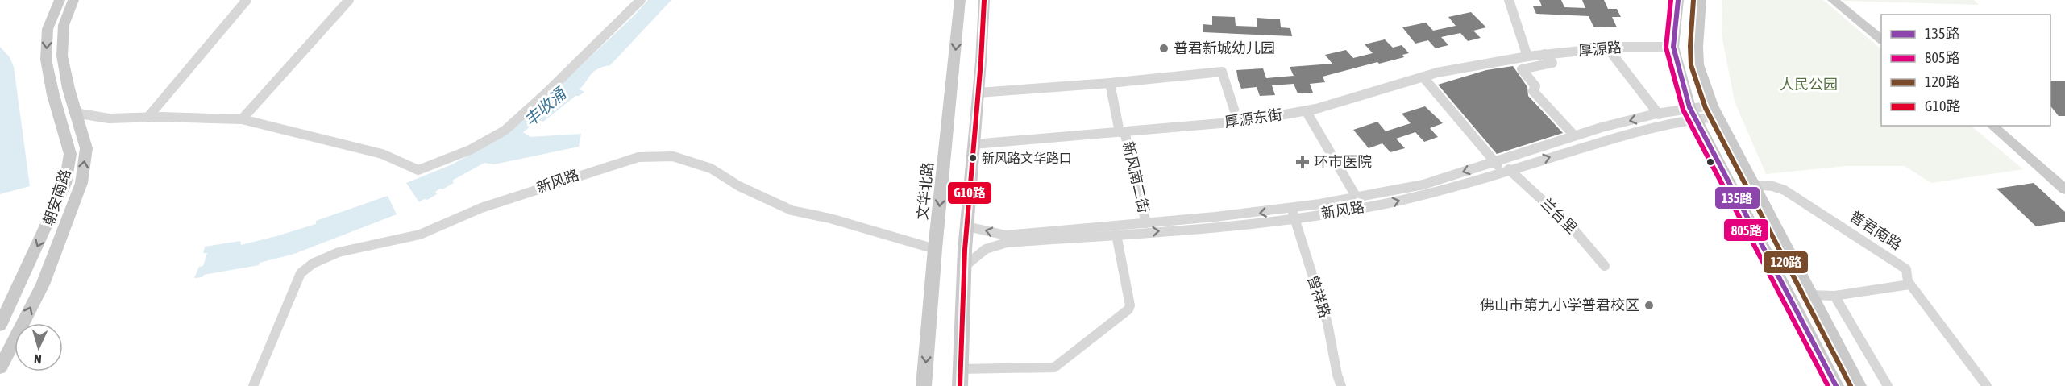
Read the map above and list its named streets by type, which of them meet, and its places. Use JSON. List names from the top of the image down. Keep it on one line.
{"streets":{"main road":["文华北路","朝安南路"],"street":["厚源路","厚源东街","新风南二街","新风路","兰台里","普君南路","曾祥路"]},"crossings":[["厚源路","厚源东街"],["厚源东街","新风南二街"],["厚源东街","兰台里"],["新风南二街","新风路"],["新风路","文华北路"],["新风路","兰台里"],["新风路","曾祥路"]],"water":["丰收涌"],"parks":["人民公园"],"places":{"other":["普君新城幼儿园","新风路文华路口","佛山市第九小学普君校区"],"health":["环市医院"]},"lines":["transit line 135路","transit line 805路","transit line 120路","transit line G10路"],"legend":["135路","805路","120路","G10路"],"north":"bottom"}
